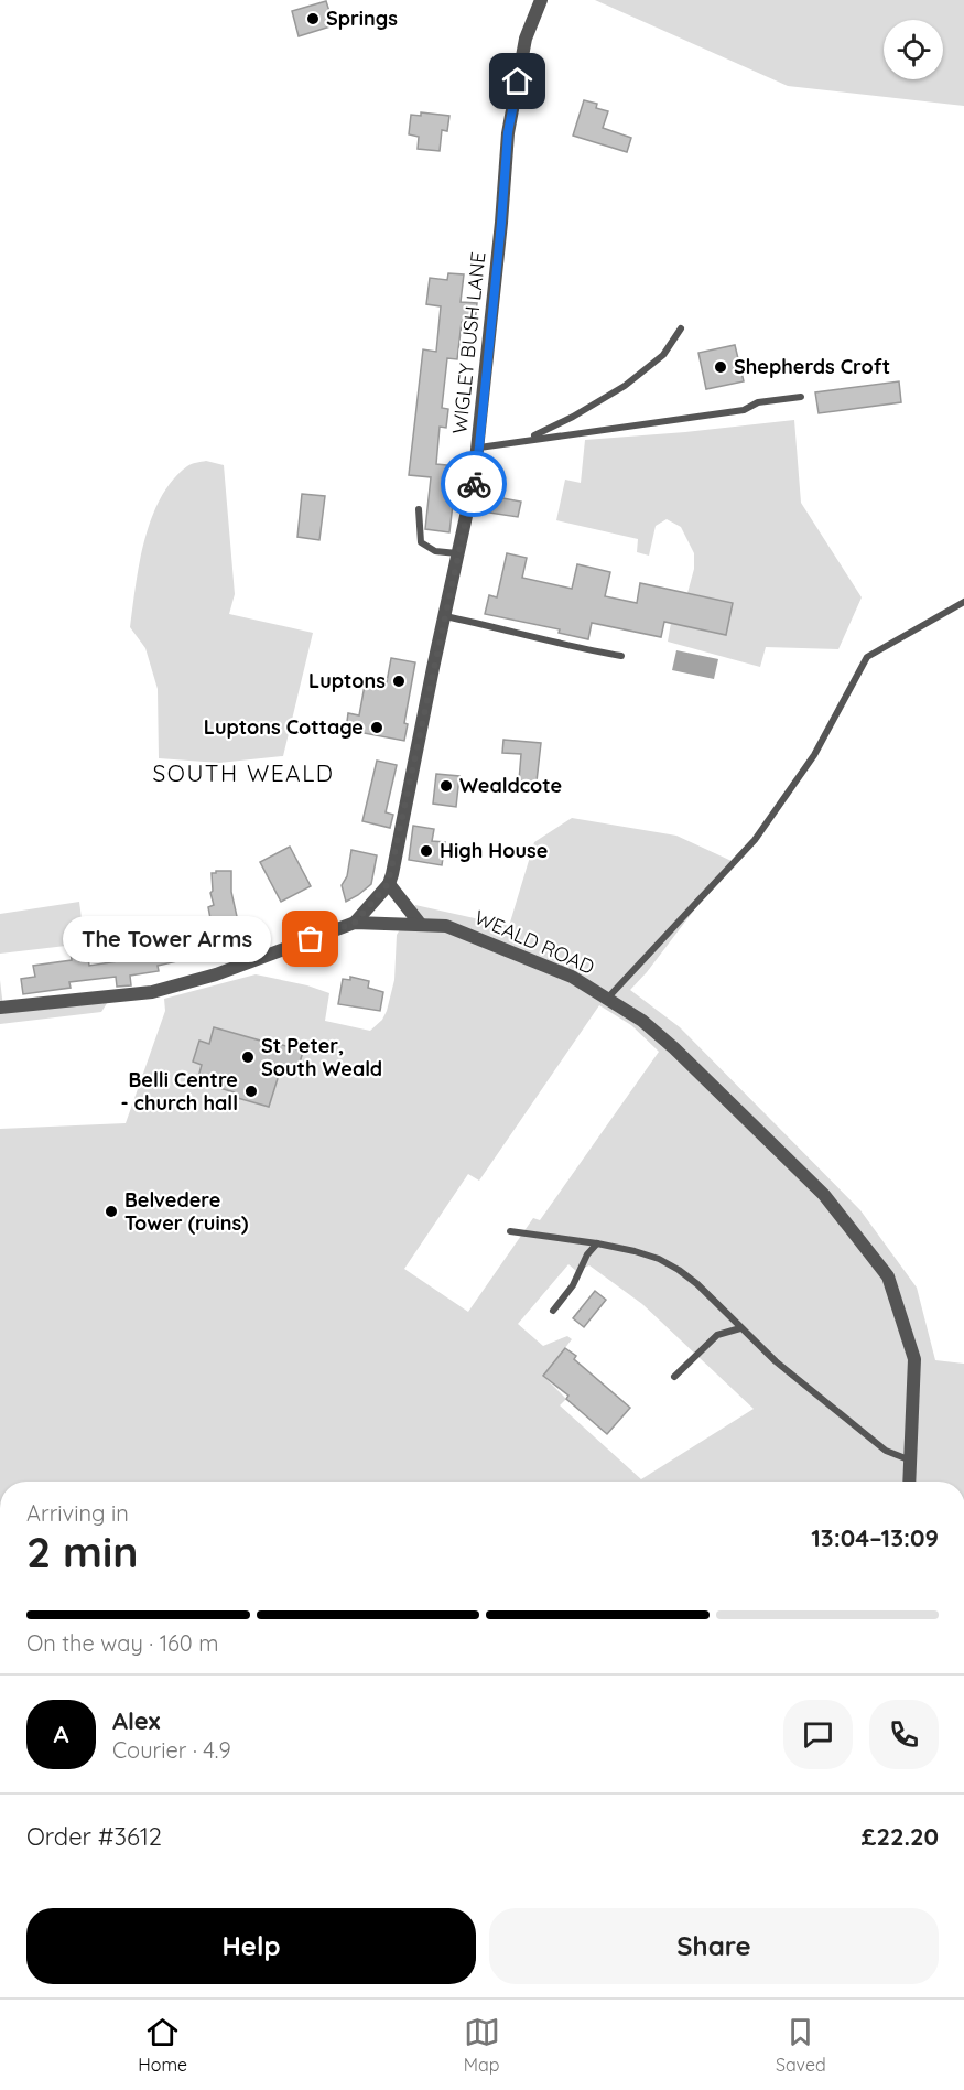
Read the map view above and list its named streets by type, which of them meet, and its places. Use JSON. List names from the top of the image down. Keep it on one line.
{"streets":{"street":["WIGLEY BUSH LANE","WEALD ROAD"]},"crossings":[["WIGLEY BUSH LANE","WEALD ROAD"]],"districts":["SOUTH WEALD"],"places":["Springs","Shepherds Croft","Luptons","Luptons Cottage","Wealdcote","High House","The Tower Arms","St Peter, South Weald","Belli Centre - church hall","Belvedere Tower (ruins)"],"page":{"bubble":"The Tower Arms","heading":["2 min","Arriving in","13:04–13:09"],"panel":["Alex","Courier · 4.9","Order #3612","£22.20"],"bar":"On the way · 160 m","round":"A","buttons":["Help","Share"],"tabs":["Home","Map","Saved"]}}
